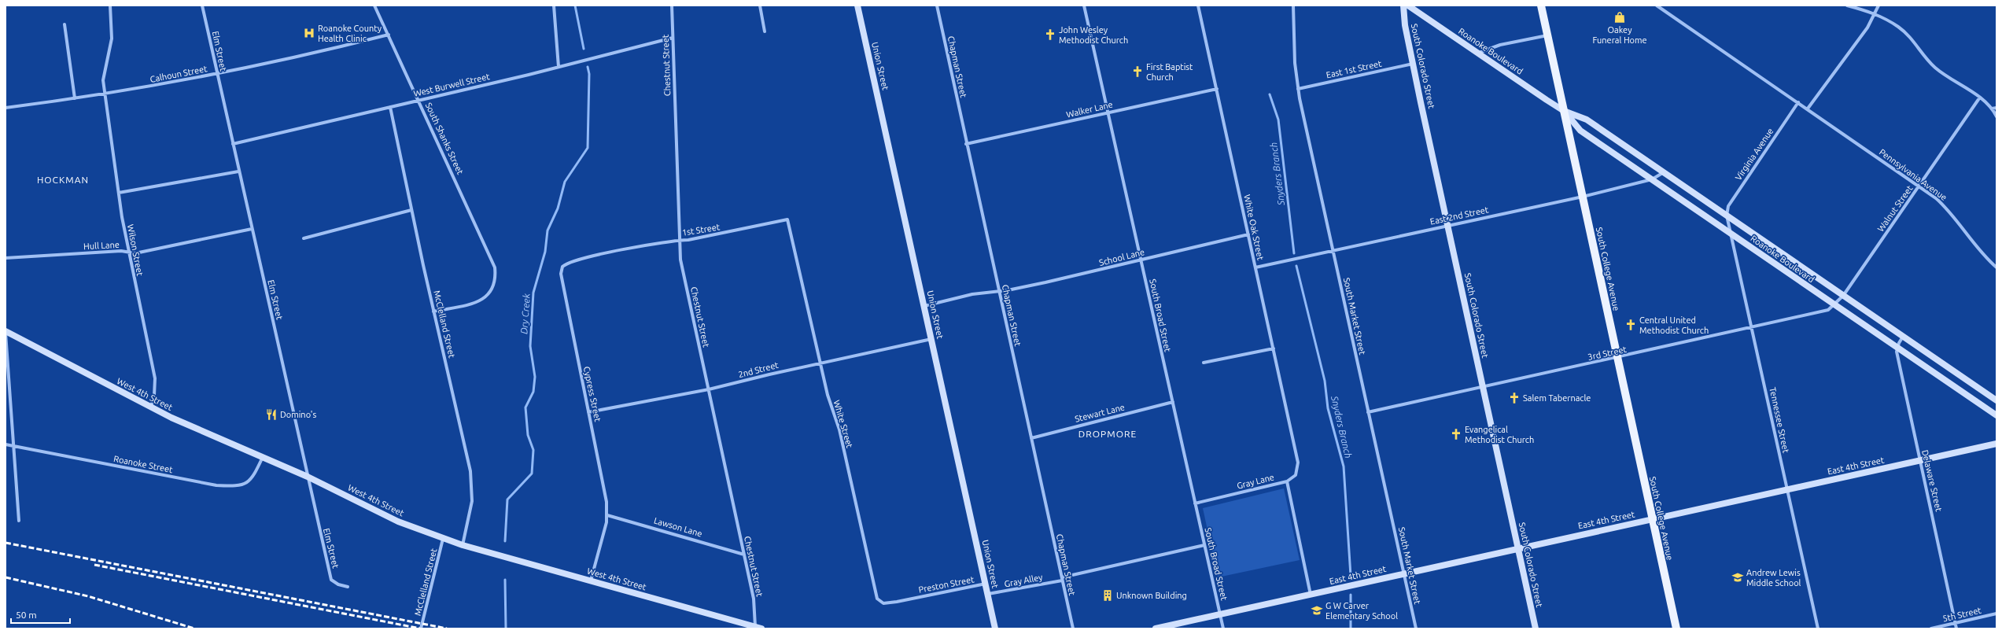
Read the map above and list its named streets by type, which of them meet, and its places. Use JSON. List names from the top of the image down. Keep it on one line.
{"streets":{"main road":["South College Avenue"],"street":["Elm Street","Roanoke Boulevard","Chestnut Street","Union Street","South Colorado Street","Chapman Street","East 1st Street","Calhoun Street","West Burwell Street","Walker Lane","South Shanks Street","Virginia Avenue","Pennsylvania Avenue","Walnut Street","East 2nd Street","White Oak Street","1st Street","Hull Lane","Wilson Street","School Lane","South Broad Street","South Market Street","McClelland Street","3rd Street","2nd Street","West 4th Street","Cypress Street","Stewart Lane","Tennessee Street","White Street","Roanoke Street","East 4th Street","Delaware Street","Gray Lane","Lawson Lane","Gray Alley","Preston Street","5th Street"]},"crossings":[["Elm Street","Calhoun Street"],["Elm Street","West Burwell Street"],["Elm Street","Hull Lane"],["Elm Street","West 4th Street"],["Roanoke Boulevard","Virginia Avenue"],["Roanoke Boulevard","Walnut Street"],["Roanoke Boulevard","East 2nd Street"],["Roanoke Boulevard","South College Avenue"],["Roanoke Boulevard","3rd Street"],["Roanoke Boulevard","Tennessee Street"],["Roanoke Boulevard","Delaware Street"],["Chestnut Street","West Burwell Street"],["Chestnut Street","1st Street"],["Chestnut Street","2nd Street"],["Chestnut Street","West 4th Street"],["Chestnut Street","Lawson Lane"],["Union Street","School Lane"],["Union Street","2nd Street"],["Union Street","Gray Alley"],["Union Street","Preston Street"],["South Colorado Street","East 1st Street"],["South Colorado Street","East 2nd Street"],["South Colorado Street","3rd Street"],["South Colorado Street","East 4th Street"],["Chapman Street","Walker Lane"],["Chapman Street","School Lane"],["Chapman Street","Stewart Lane"],["Chapman Street","Gray Alley"],["East 1st Street","South Market Street"],["Calhoun Street","South Shanks Street"],["Calhoun Street","Wilson Street"],["West Burwell Street","South Shanks Street"],["West Burwell Street","McClelland Street"],["Walker Lane","White Oak Street"],["Walker Lane","South Broad Street"],["South Shanks Street","McClelland Street"],["Virginia Avenue","Pennsylvania Avenue"],["Virginia Avenue","Tennessee Street"],["Pennsylvania Avenue","Walnut Street"],["Walnut Street","3rd Street"],["East 2nd Street","White Oak Street"],["East 2nd Street","South College Avenue"],["East 2nd Street","South Market Street"],["White Oak Street","School Lane"],["White Oak Street","Gray Lane"],["1st Street","Cypress Street"],["1st Street","White Street"],["Hull Lane","Wilson Street"],["Wilson Street","West 4th Street"],["School Lane","South Broad Street"],["South College Avenue","3rd Street"],["South College Avenue","East 4th Street"],["South Broad Street","Stewart Lane"],["South Broad Street","East 4th Street"],["South Broad Street","Gray Lane"],["South Broad Street","Gray Alley"],["South Market Street","3rd Street"],["South Market Street","East 4th Street"],["McClelland Street","West 4th Street"],["3rd Street","Tennessee Street"],["2nd Street","Cypress Street"],["2nd Street","White Street"],["West 4th Street","Cypress Street"],["West 4th Street","Roanoke Street"],["Cypress Street","Lawson Lane"],["Tennessee Street","East 4th Street"],["White Street","Preston Street"],["East 4th Street","Delaware Street"],["Delaware Street","5th Street"]],"districts":["HOCKMAN","DROPMORE"],"water":["Snyders Branch","Dry Creek"],"places":{"shop":["Oakey Funeral Home"],"hospital":["Roanoke County Health Clinic"],"church":["John Wesley Methodist Church","First Baptist Church","Central United Methodist Church","Salem Tabernacle","Evangelical Methodist Church"],"restaurant":["Domino's"],"school or university":["Andrew Lewis Middle School","G W Carver Elementary School"],"building":["Unknown Building"]},"scale_bar":"50 m"}
